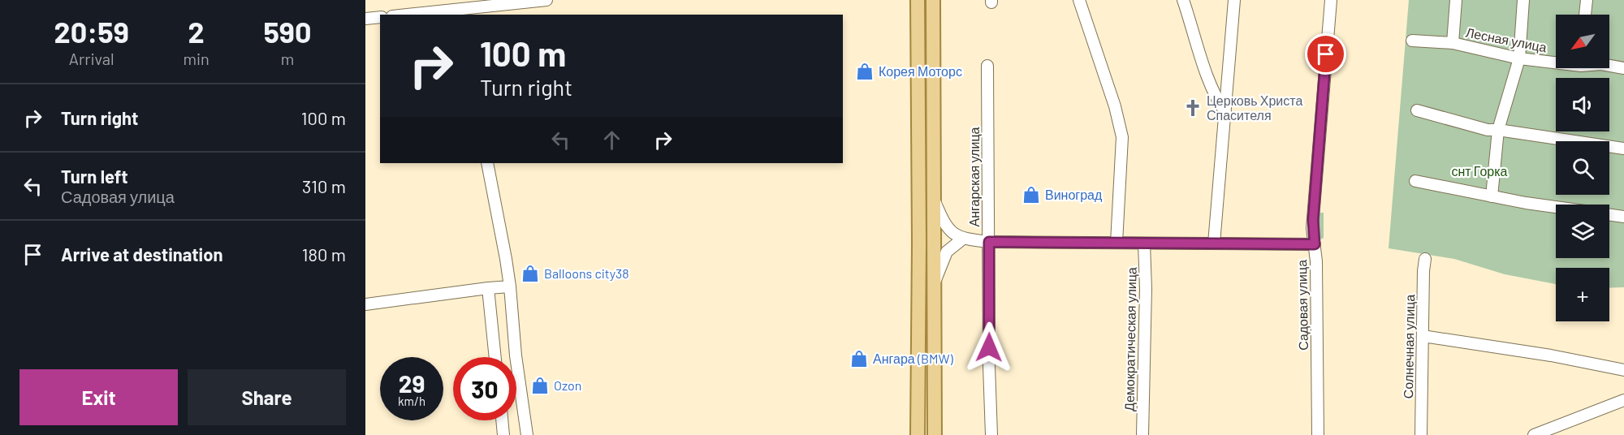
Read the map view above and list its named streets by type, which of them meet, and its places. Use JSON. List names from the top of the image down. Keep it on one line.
{"streets":{"street":["Лесная улица","Ангарская улица","Садовая улица","Демократическая улица","Солнечная улица"]},"parks":["снт Горка"],"places":{"shop":["Корея Моторс","Виноград","Balloons city38","Ангара (BMW)","Ozon"],"church":["Церковь Христа Спасителя"]},"north":"bottom left","page":{"eta":["20:59","Arrival","2","min","590","m"],"map_buttons":"+","turn":["100 m","Turn right"],"list":[{"name":"Turn right","value":"100 m"},{"name":"Turn left","note":"Садовая улица","value":"310 m"},{"name":"Arrive at destination","value":"180 m"}],"speed":"29 km/h","limit":"30","buttons":["Exit","Share"]}}
